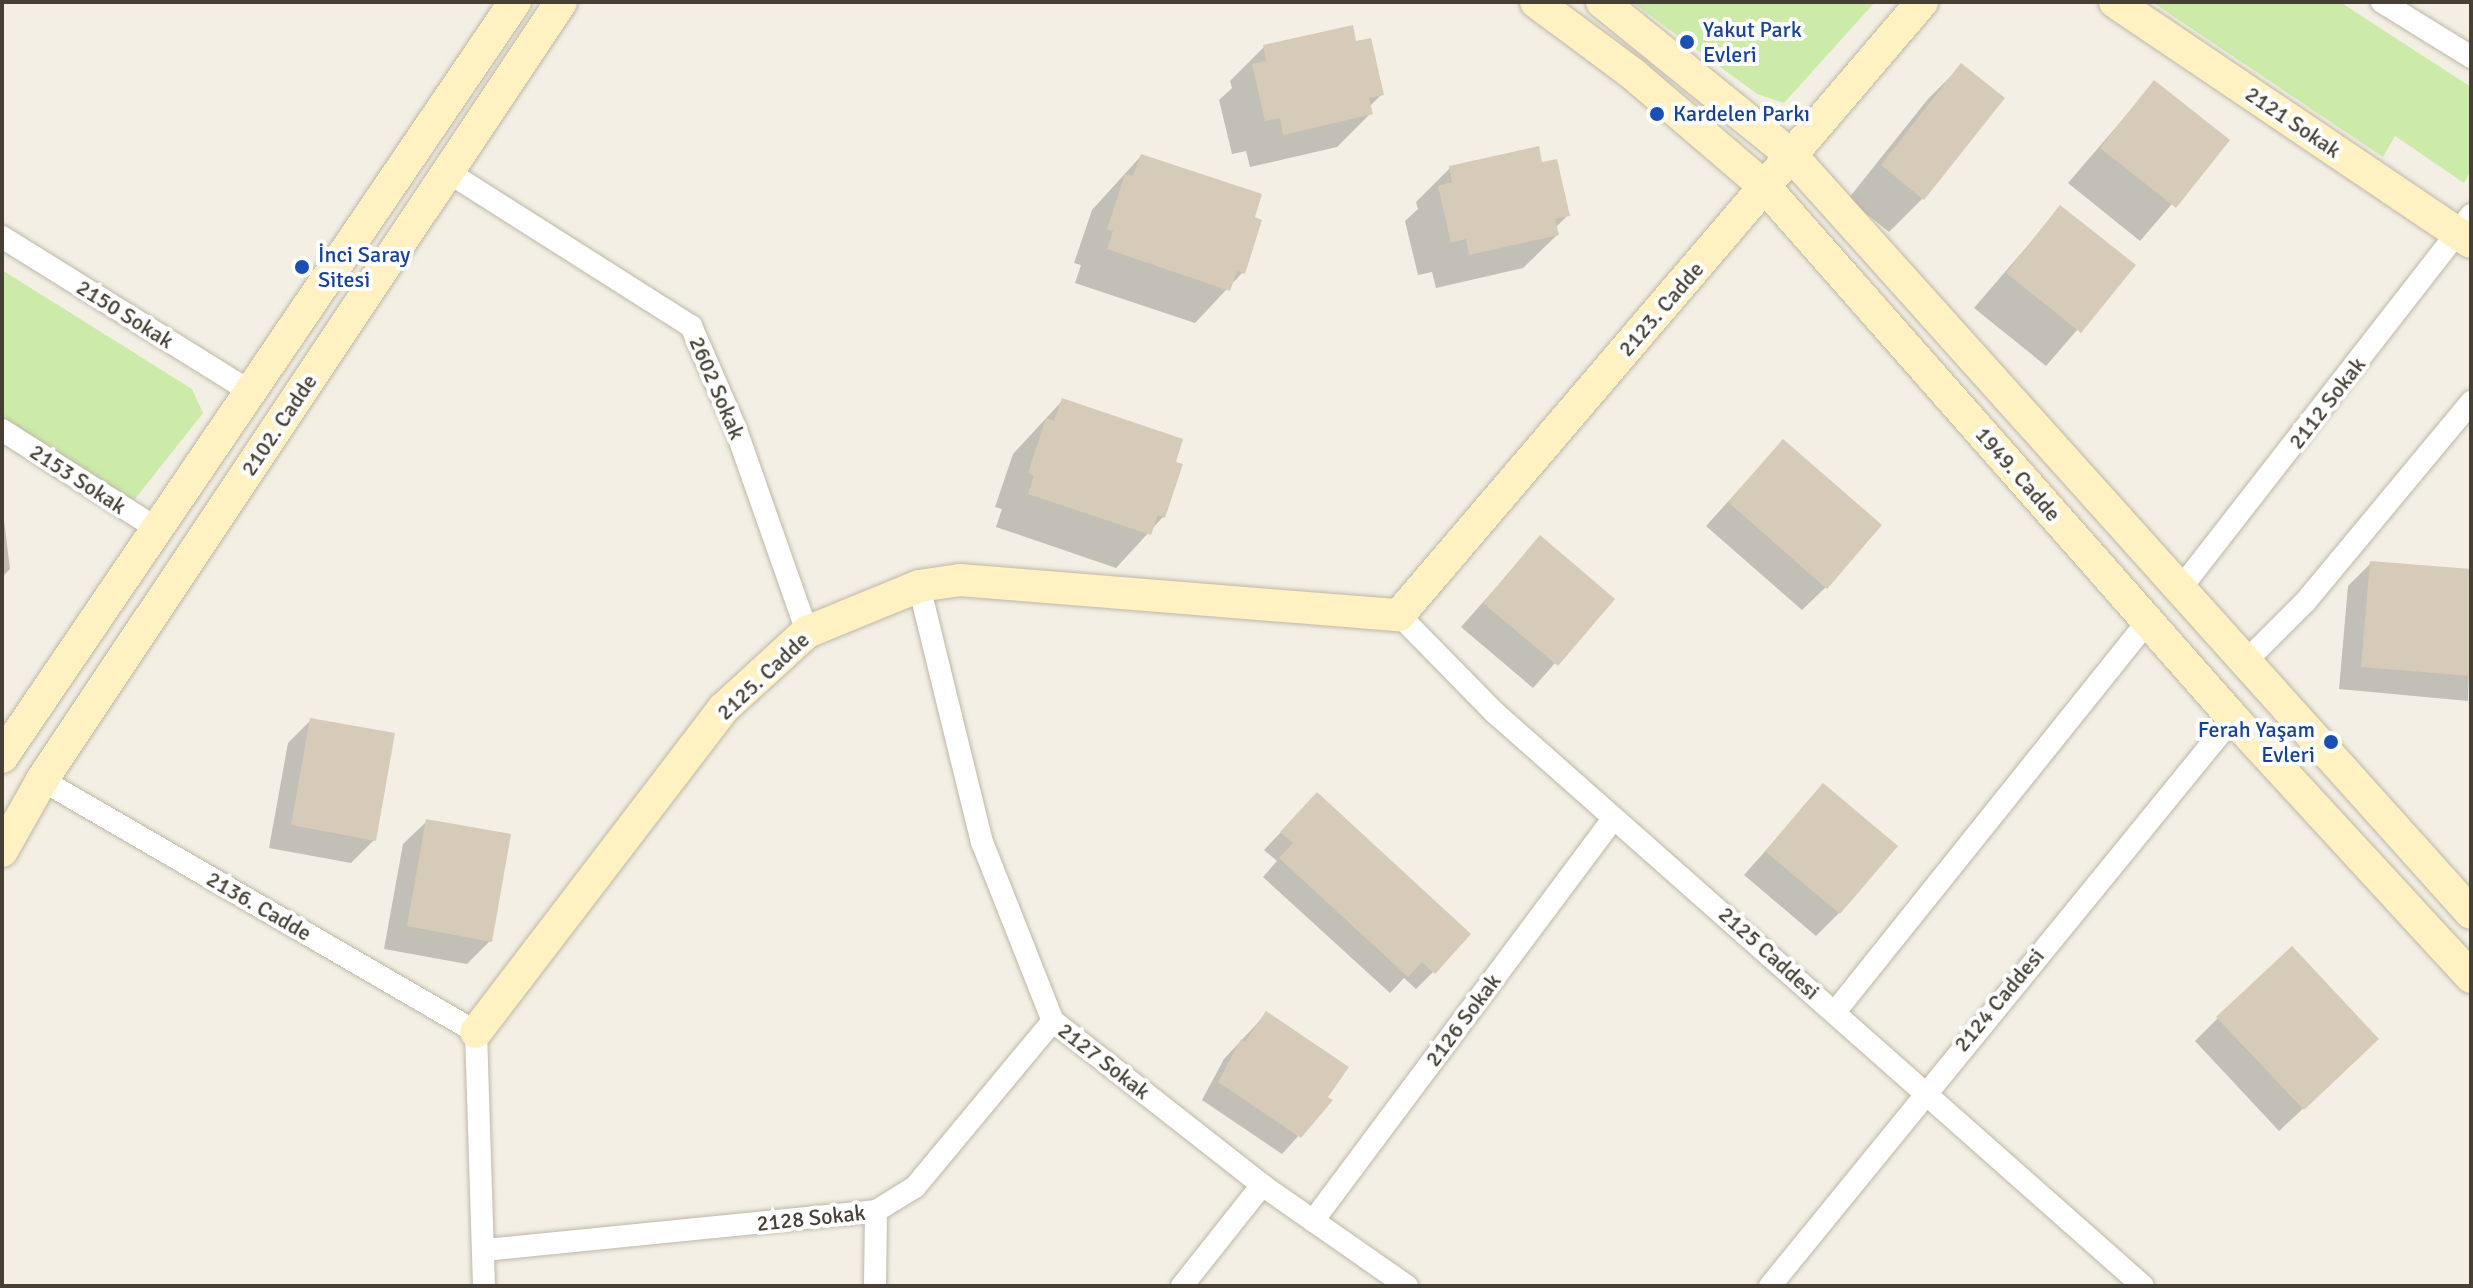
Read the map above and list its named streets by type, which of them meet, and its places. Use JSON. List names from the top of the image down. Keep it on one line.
{"streets":{"street":["2121 Sokak","2123. Cadde","2150 Sokak","2602 Sokak","2112 Sokak","2102. Cadde","1949. Cadde","2153 Sokak","2125. Cadde","2136. Cadde","2125 Caddesi","2124 Caddesi","2126 Sokak","2127 Sokak","2128 Sokak"]},"crossings":[["2121 Sokak","2112 Sokak"],["2123. Cadde","1949. Cadde"],["2123. Cadde","2125. Cadde"],["2123. Cadde","2125 Caddesi"],["2150 Sokak","2102. Cadde"],["2602 Sokak","2102. Cadde"],["2602 Sokak","2125. Cadde"],["2112 Sokak","1949. Cadde"],["2102. Cadde","2153 Sokak"],["2102. Cadde","2136. Cadde"],["1949. Cadde","2124 Caddesi"],["2125. Cadde","2136. Cadde"],["2125. Cadde","2125 Caddesi"],["2125. Cadde","2127 Sokak"],["2125 Caddesi","2124 Caddesi"],["2125 Caddesi","2126 Sokak"],["2126 Sokak","2127 Sokak"],["2127 Sokak","2128 Sokak"]],"places":["Yakut Park Evleri","Kardelen Parkı","İnci Saray Sitesi","Ferah Yaşam Evleri"]}
